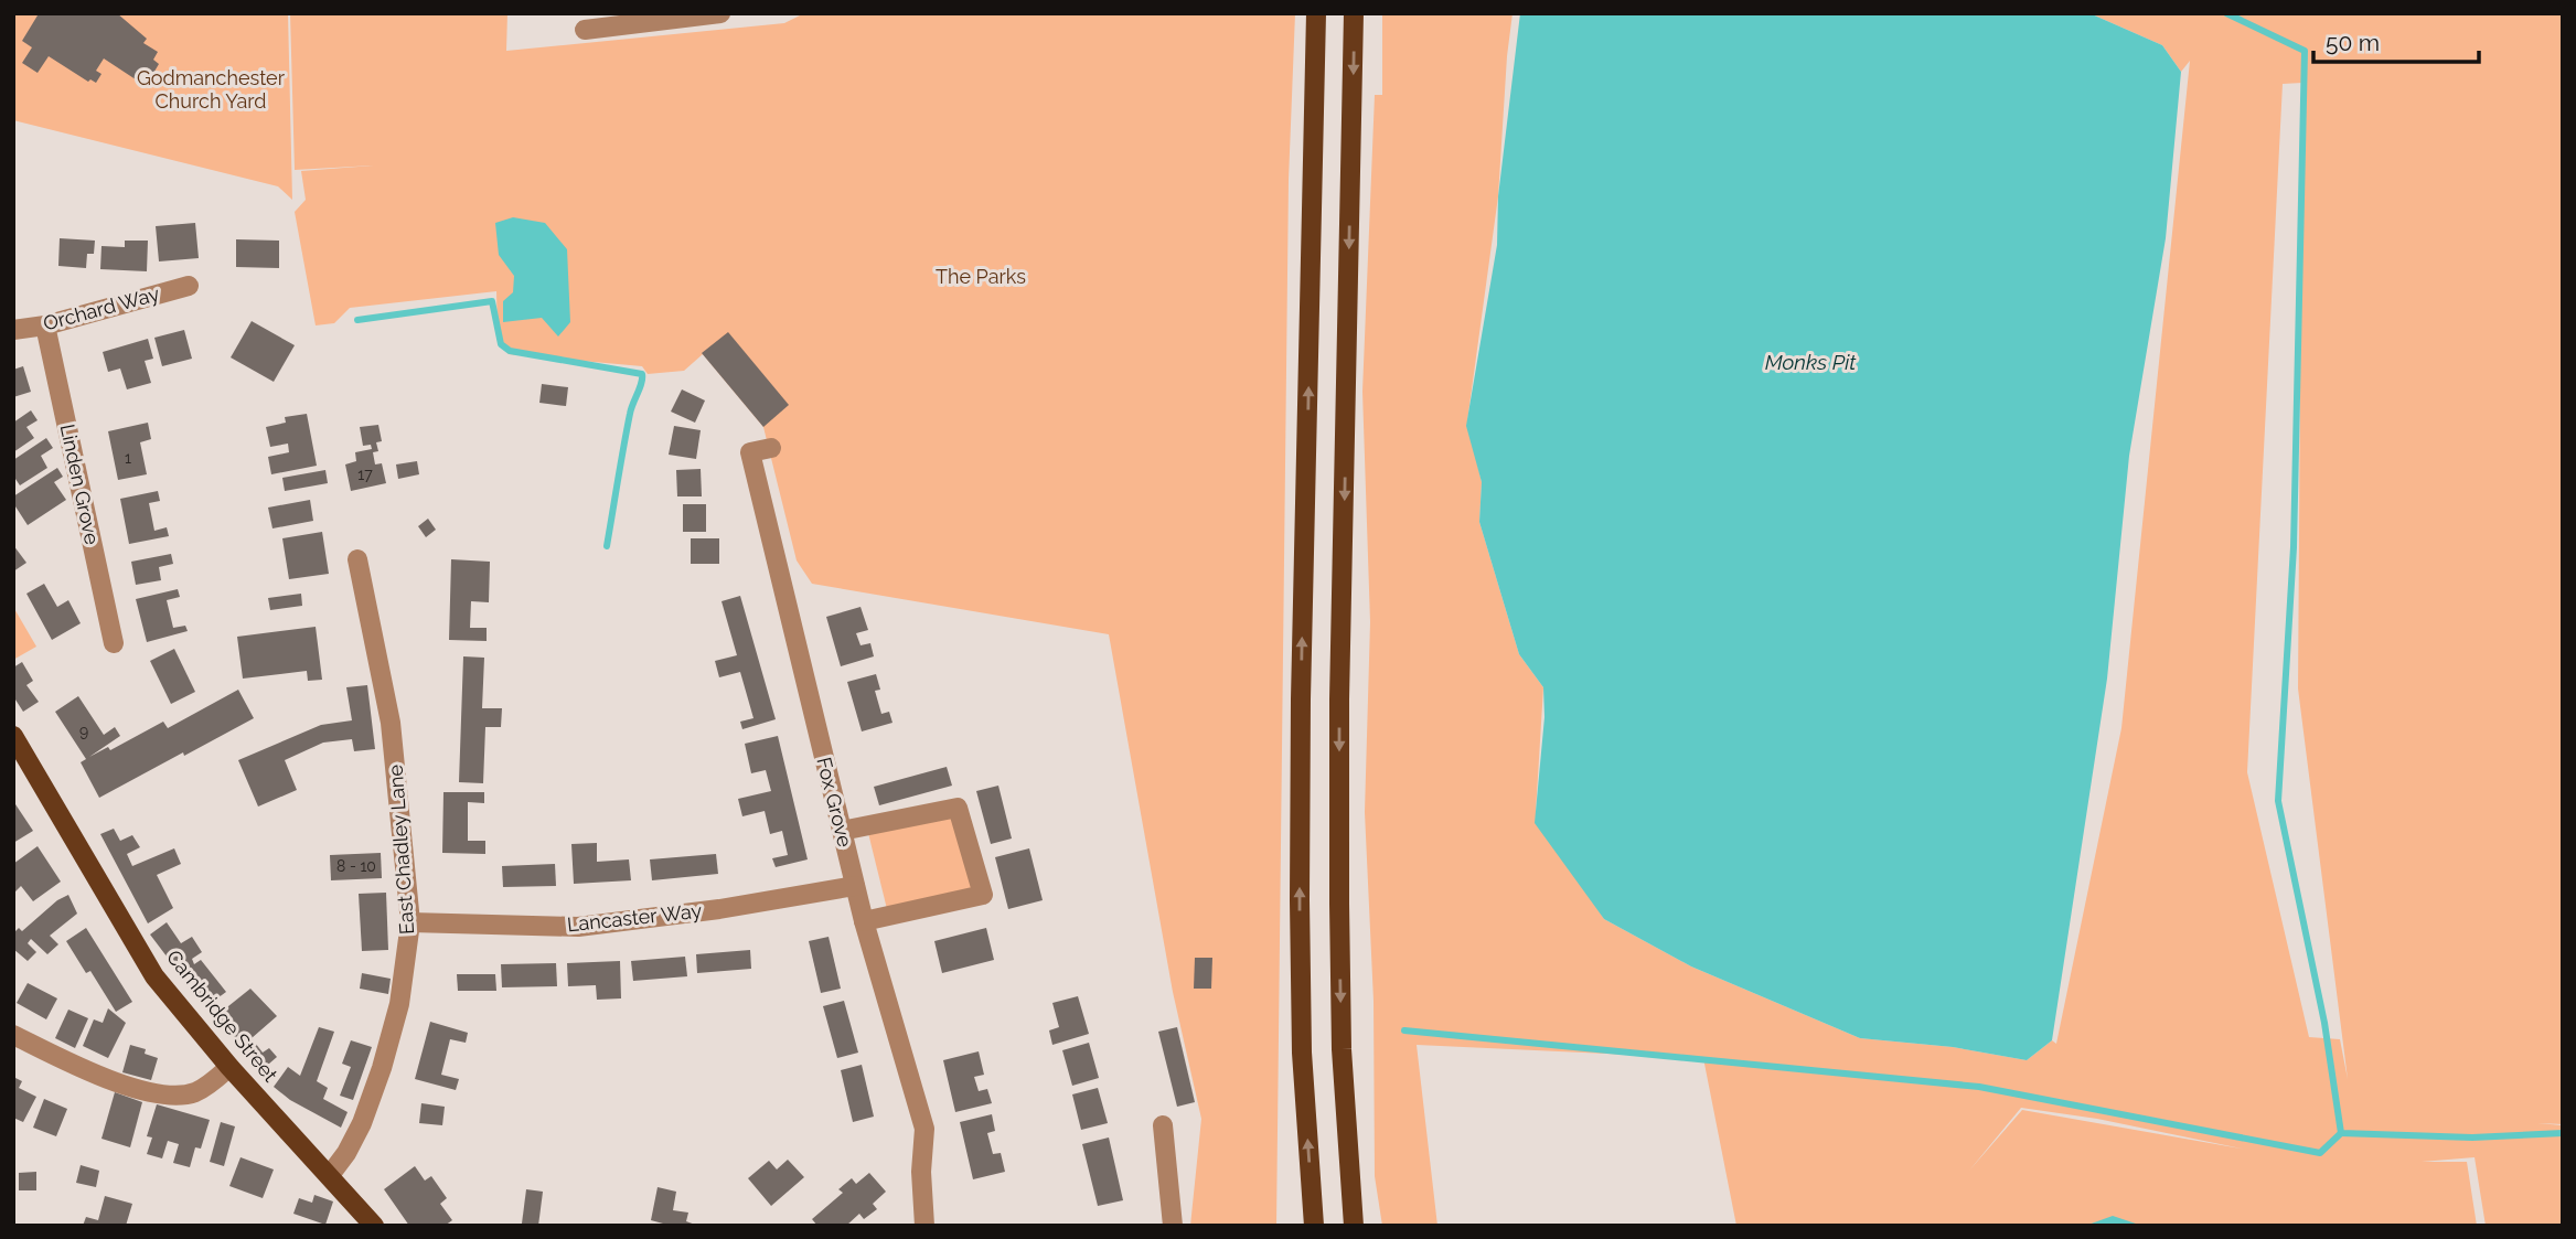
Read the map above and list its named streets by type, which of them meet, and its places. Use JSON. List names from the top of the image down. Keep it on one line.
{"streets":{"main road":["Cambridge Street"],"street":["Orchard Way","Linden Grove","Fox Grove","East Chadley Lane","Lancaster Way"]},"crossings":[["Orchard Way","Linden Grove"],["Fox Grove","Lancaster Way"],["East Chadley Lane","Lancaster Way"],["East Chadley Lane","Cambridge Street"]],"water":["Monks Pit"],"parks":["Godmanchester Church Yard","The Parks"],"house_numbers":["1","17","9","8 - 10"],"scale_bar":"50 m"}
